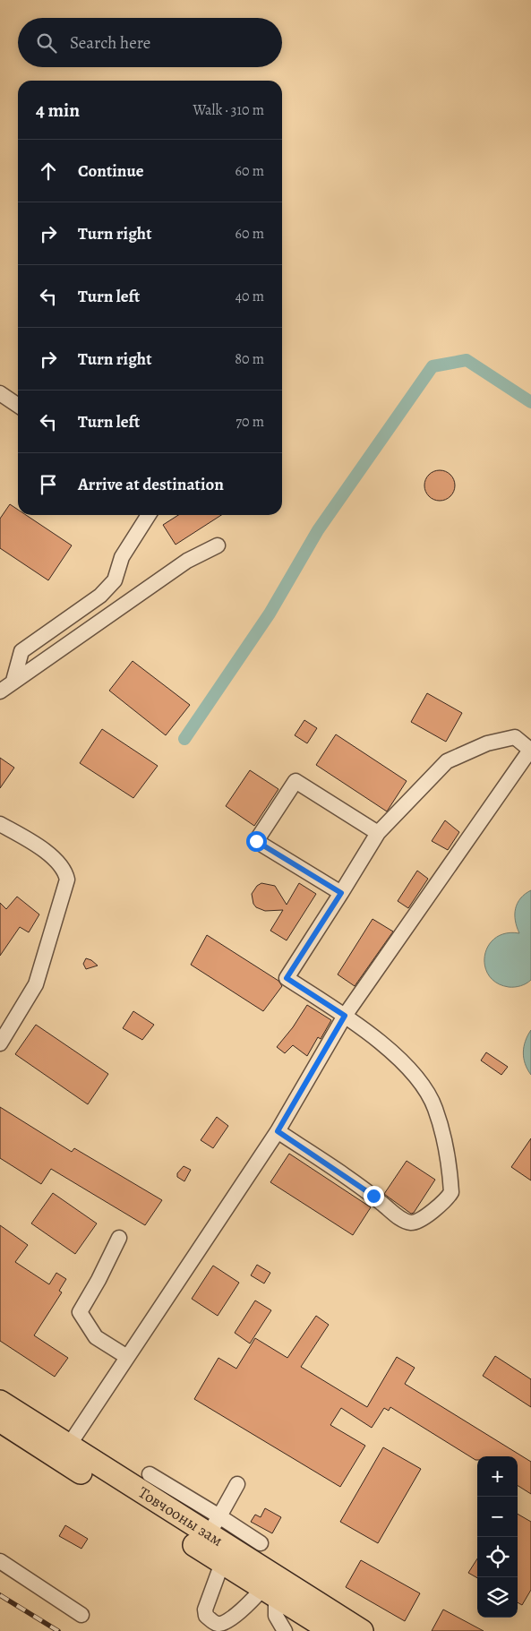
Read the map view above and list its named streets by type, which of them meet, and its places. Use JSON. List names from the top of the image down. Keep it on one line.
{"streets":{"highway":["Товчооны зам"]},"page":{"search":"Search here","heading":["4 min","Walk · 310 m"],"list":[["Continue","60 m"],["Turn right","60 m"],["Turn left","40 m"],["Turn right","80 m"],["Turn left","70 m"],"Arrive at destination"],"map_buttons":["+","−"]}}
